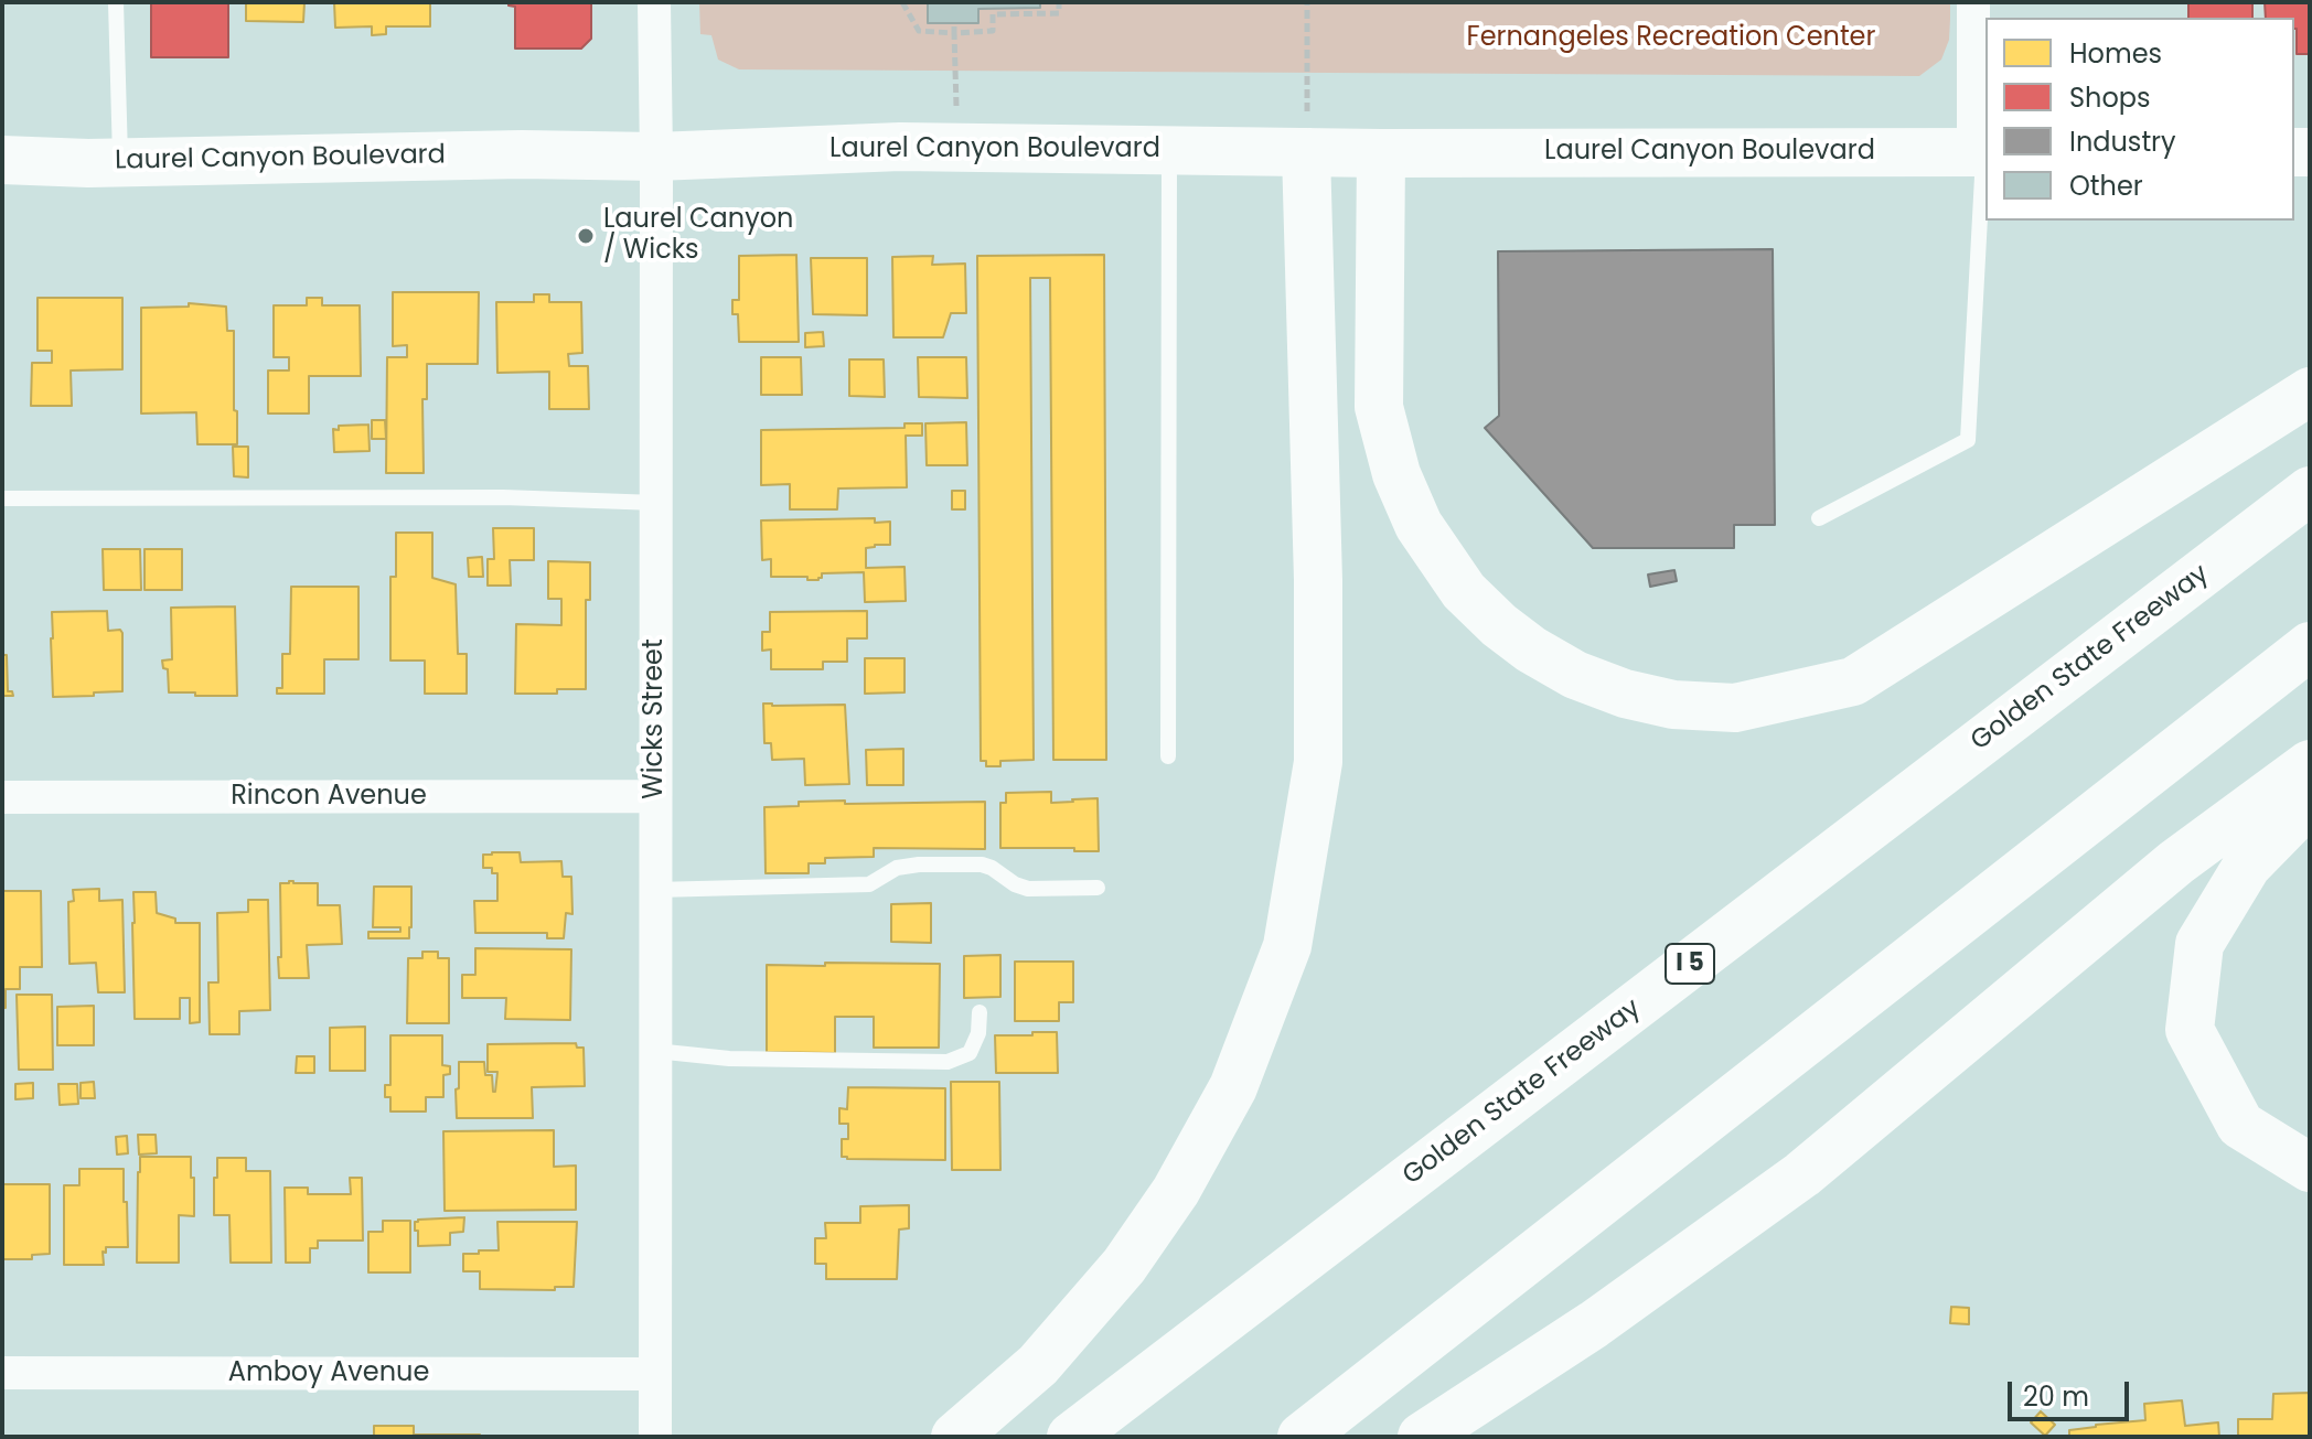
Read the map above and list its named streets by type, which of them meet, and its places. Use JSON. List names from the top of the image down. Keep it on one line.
{"streets":{"main road":["Laurel Canyon Boulevard","Golden State Freeway","I 5"],"street":["Wicks Street","Rincon Avenue","Amboy Avenue"]},"crossings":[["Laurel Canyon Boulevard","Wicks Street"],["Wicks Street","Rincon Avenue"],["Wicks Street","Amboy Avenue"]],"parks":["Fernangeles Recreation Center"],"places":["Laurel Canyon / Wicks"],"legend":["Homes","Shops","Industry","Other"],"scale_bar":"20 m"}
